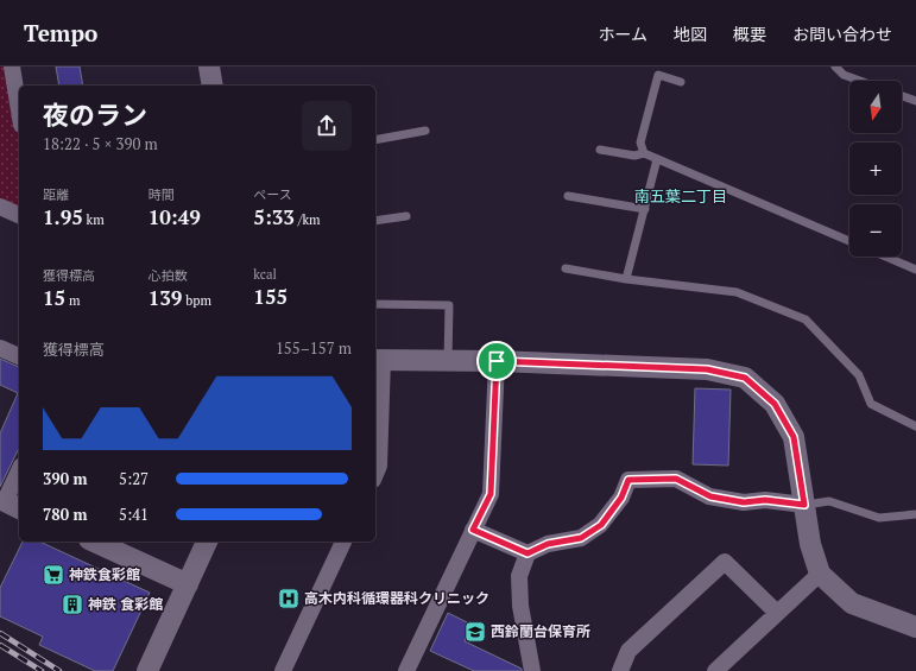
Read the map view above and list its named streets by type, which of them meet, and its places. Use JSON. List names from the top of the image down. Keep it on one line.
{"districts":["南五葉二丁目"],"places":{"supermarket":["神鉄食彩館"],"hospital":["高木内科循環器科クリニック"],"building":["神鉄 食彩館"],"school or university":["西鈴蘭台保育所"]},"north":"bottom","page":{"header":"Tempo","nav":["ホーム","地図","概要","お問い合わせ"],"map_buttons":["+","−"],"heading":["夜のラン","18:22 · 5 × 390 m"],"stats":[["距離","1.95 km"],["時間","10:49"],["ペース","5:33 /km"],["獲得標高","15 m"],["心拍数","139 bpm"],["kcal","155"]],"chart":["獲得標高","155–157 m"],"list":[{"name":"390 m","note":"5:27"},{"name":"780 m","note":"5:41"}]}}
